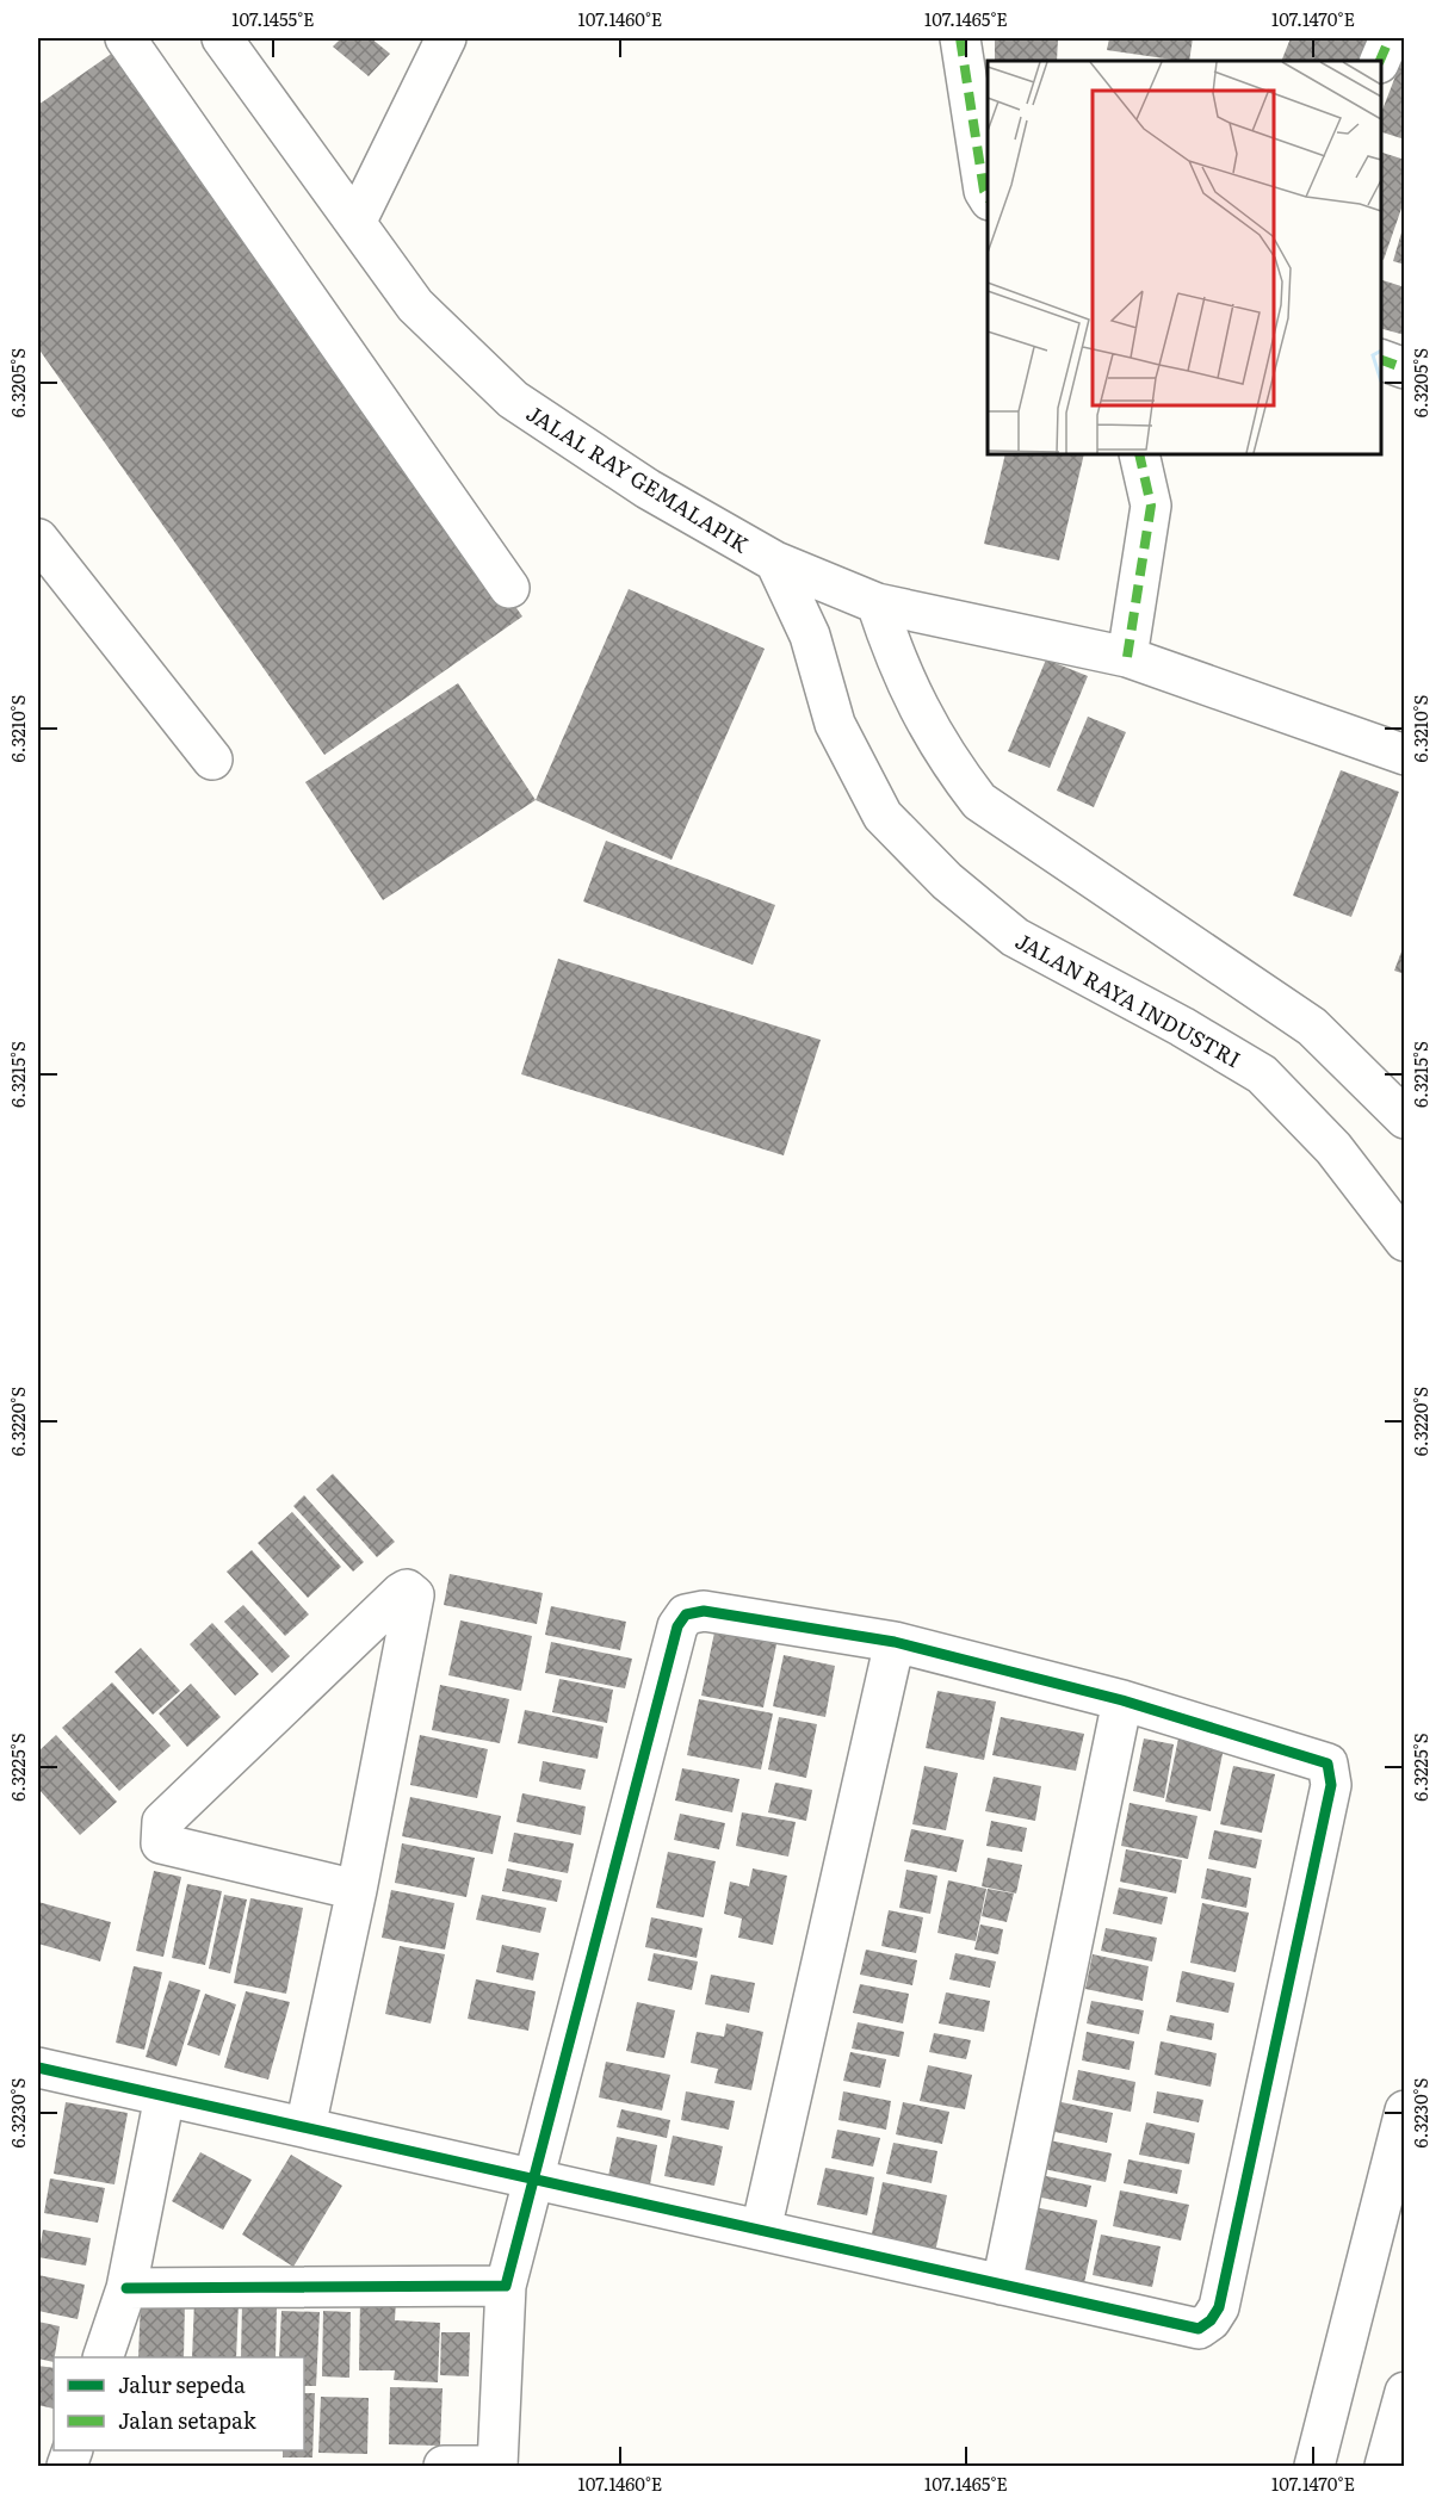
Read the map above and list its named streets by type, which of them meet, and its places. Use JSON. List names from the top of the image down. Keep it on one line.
{"streets":{"street":["JALAL RAY GEMALAPIK","JALAN RAYA INDUSTRI"]},"crossings":[["JALAL RAY GEMALAPIK","JALAN RAYA INDUSTRI"]],"legend":["Jalur sepeda","Jalan setapak"],"coordinates":["107.1455°E","107.1460°E","107.1465°E","107.1470°E","6.3205°S","6.3210°S","6.3215°S","6.3220°S","6.3225°S","6.3230°S"]}
